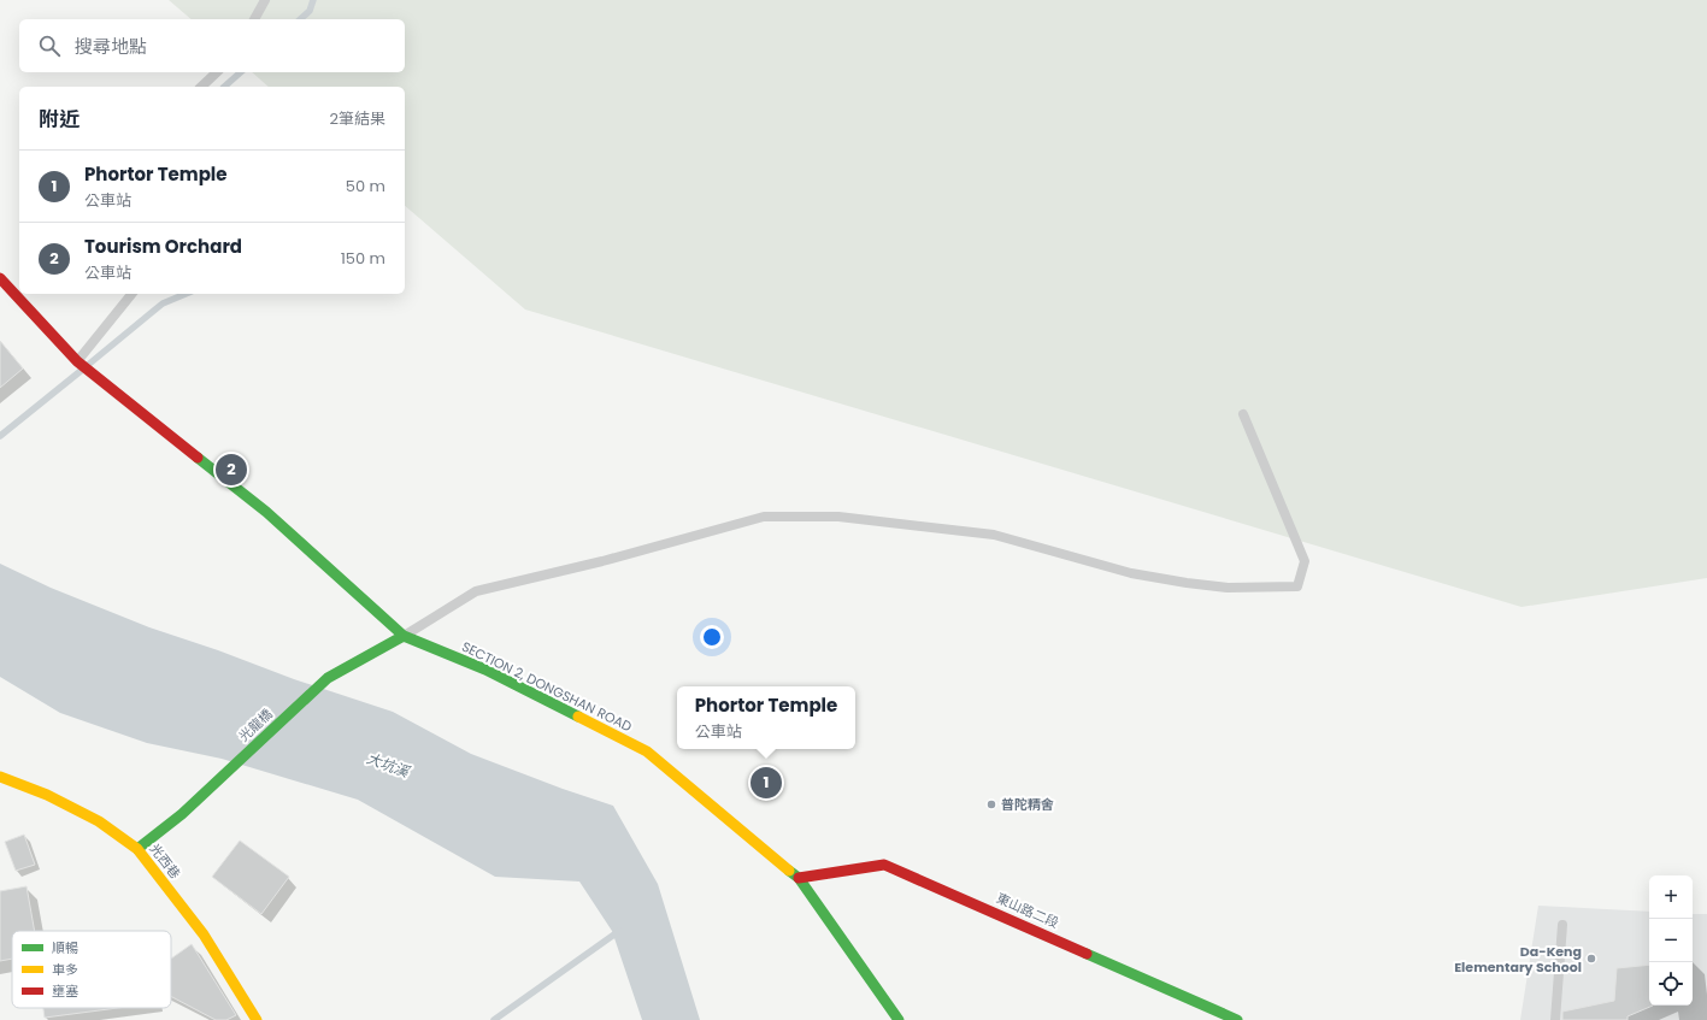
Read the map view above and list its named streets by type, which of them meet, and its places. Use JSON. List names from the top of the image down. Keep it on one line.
{"streets":{"street":["SECTION 2, DONGSHAN ROAD","光龍橋","光西巷","東山路二段"]},"crossings":[["SECTION 2, DONGSHAN ROAD","光龍橋"],["SECTION 2, DONGSHAN ROAD","東山路二段"],["光龍橋","光西巷"]],"water":["大坑溪"],"places":["普陀精舍","Da-Keng Elementary School"],"legend":["順暢","車多","壅塞"],"page":{"search":"搜尋地點","heading":["附近","2筆結果"],"list":[{"mark":"1","name":"Phortor Temple","note":"公車站","value":"50 m"},{"mark":"2","name":"Tourism Orchard","note":"公車站","value":"150 m"}],"pins":["2","1"],"popup":["Phortor Temple","公車站"],"map_buttons":["+","−"]}}
